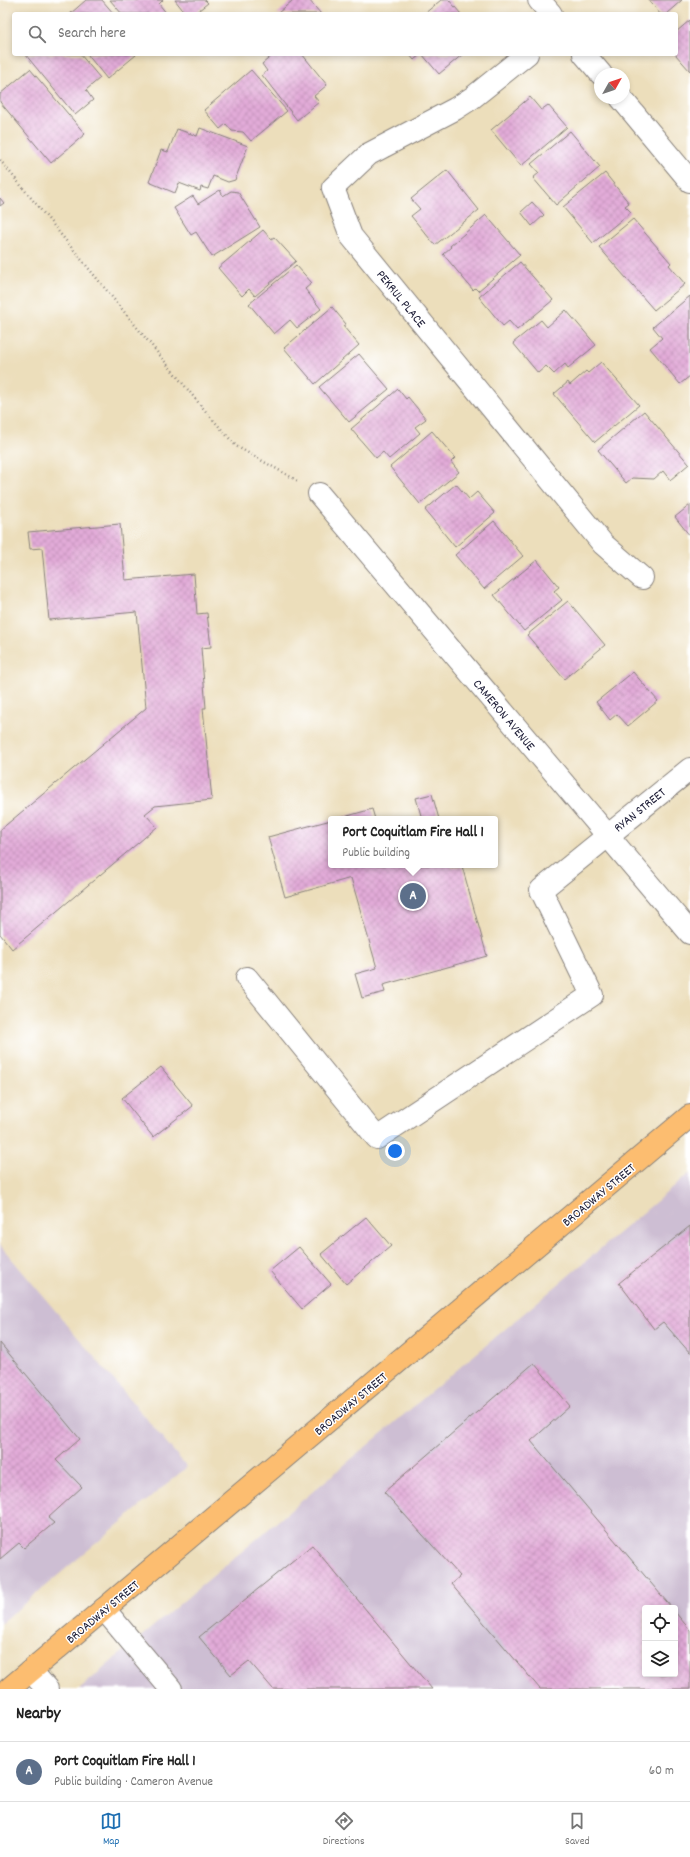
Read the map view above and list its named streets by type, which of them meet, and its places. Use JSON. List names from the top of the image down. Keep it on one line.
{"streets":{"main road":["BROADWAY STREET"],"street":["PEKRUL PLACE","CAMERON AVENUE","RYAN STREET"]},"crossings":[["CAMERON AVENUE","RYAN STREET"]],"north":"top right","page":{"search":"Search here","popup":["Port Coquitlam Fire Hall 1","Public building"],"pins":"A","heading":"Nearby","list":[{"mark":"A","name":"Port Coquitlam Fire Hall 1","note":"Public building · Cameron Avenue","value":"60 m"}],"nav":["Map","Directions","Saved"]}}
